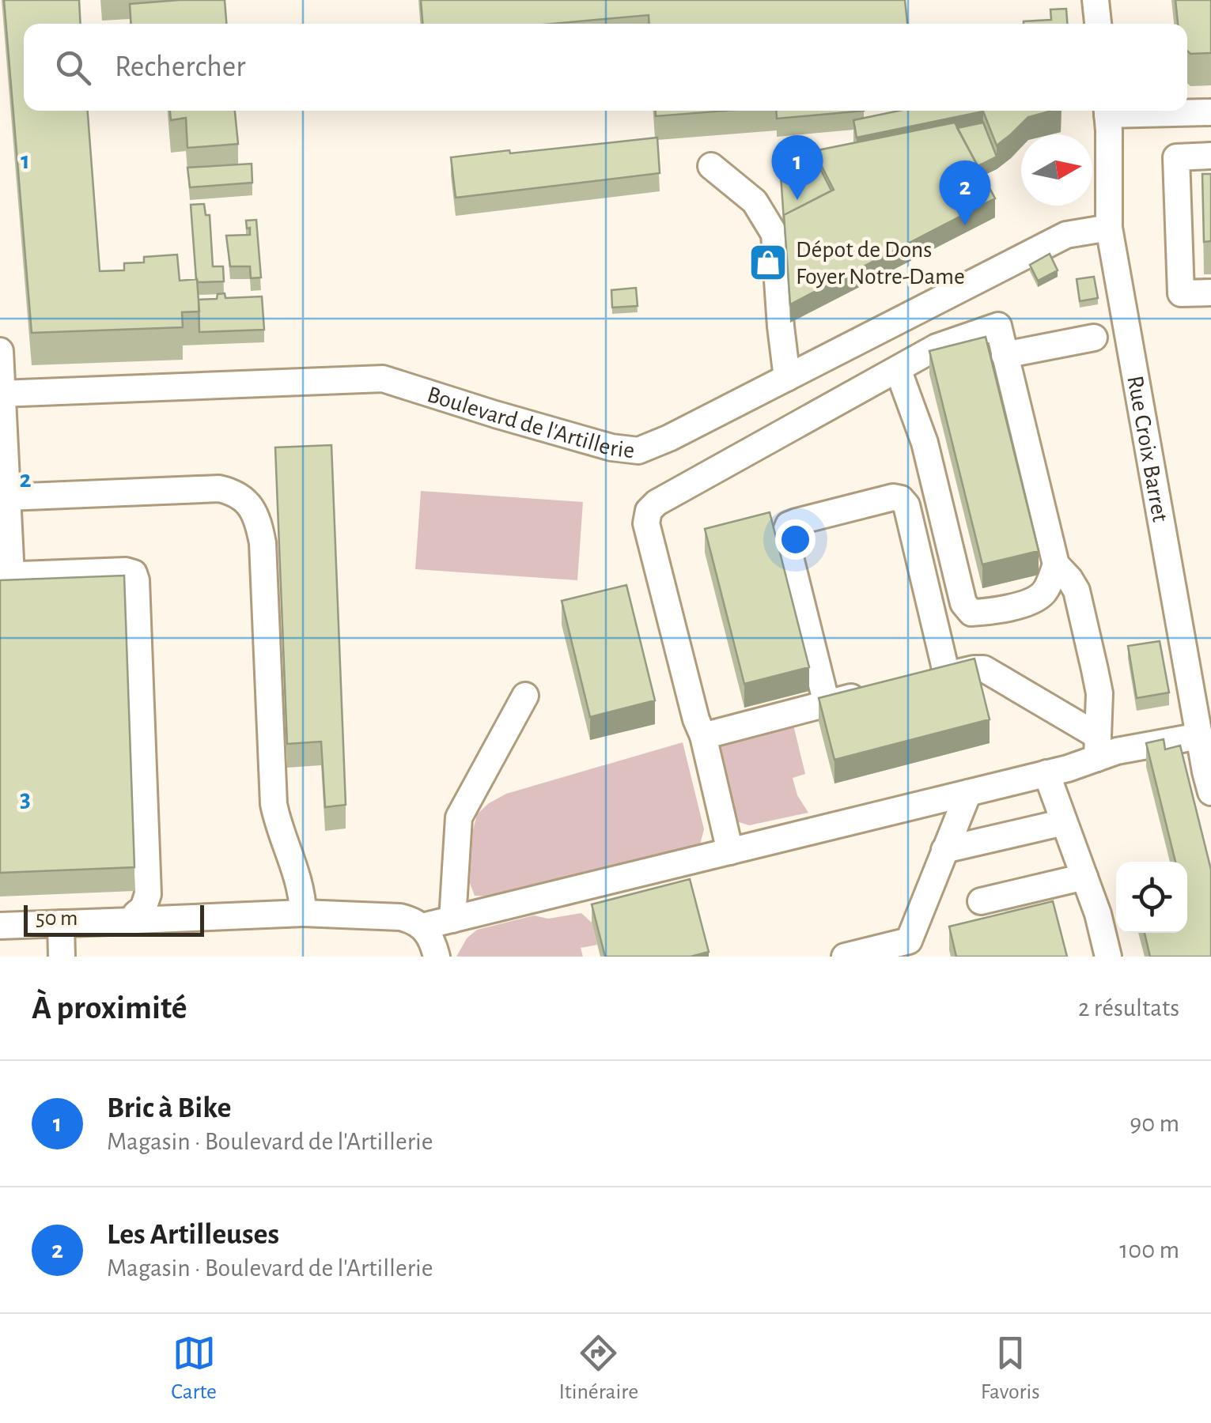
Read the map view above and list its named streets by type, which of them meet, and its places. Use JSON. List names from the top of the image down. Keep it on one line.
{"streets":{"street":["Boulevard de l'Artillerie","Rue Croix Barret"]},"crossings":[["Boulevard de l'Artillerie","Rue Croix Barret"]],"places":{"shop":["Dépot de Dons Foyer Notre-Dame"]},"scale_bar":"50 m","north":"right","page":{"search":"Rechercher","pins":["1","2"],"scale":"50 m","heading":["À proximité","2 résultats"],"list":[{"mark":"1","name":"Bric à Bike","note":"Magasin · Boulevard de l'Artillerie","value":"90 m"},{"mark":"2","name":"Les Artilleuses","note":"Magasin · Boulevard de l'Artillerie","value":"100 m"}],"nav":["Carte","Itinéraire","Favoris"]},"grid":{"rows":["1","2","3"]}}
